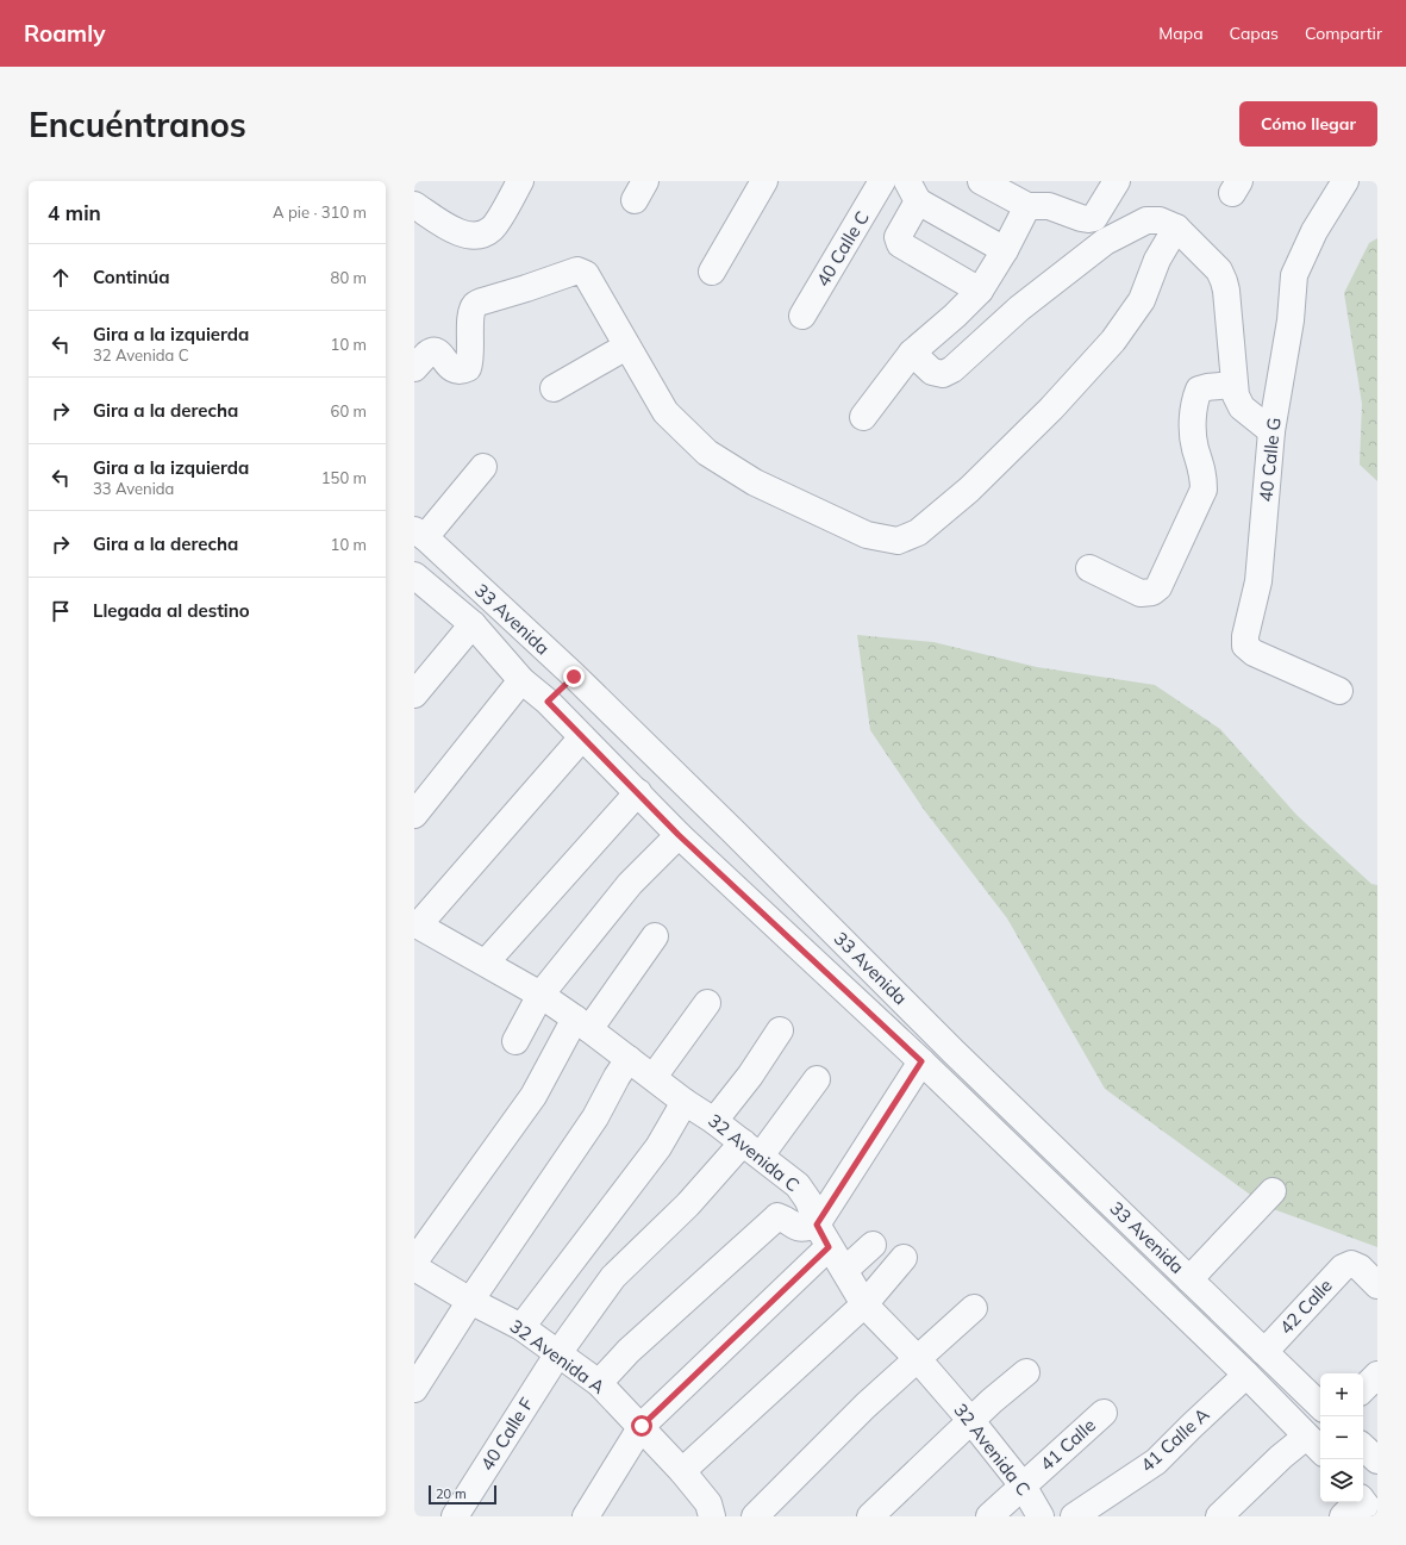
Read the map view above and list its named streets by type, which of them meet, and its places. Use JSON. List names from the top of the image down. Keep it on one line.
{"streets":{"street":["40 Calle C","40 Calle G","33 Avenida","32 Avenida C","42 Calle","32 Avenida A","40 Calle F","41 Calle A","41 Calle"]},"crossings":[["33 Avenida","42 Calle"],["33 Avenida","41 Calle A"],["32 Avenida C","40 Calle F"],["32 Avenida C","41 Calle"],["32 Avenida A","40 Calle F"]],"scale_bar":"20 m","page":{"header":"Roamly","nav":["Mapa","Capas","Compartir"],"buttons":"Cómo llegar","title":"Encuéntranos","heading":["4 min","A pie · 310 m"],"list":[["Continúa","80 m"],["Gira a la izquierda","32 Avenida C","10 m"],["Gira a la derecha","60 m"],["Gira a la izquierda","33 Avenida","150 m"],["Gira a la derecha","10 m"],"Llegada al destino"],"map_buttons":["+","−"],"scale":"20 m"}}
